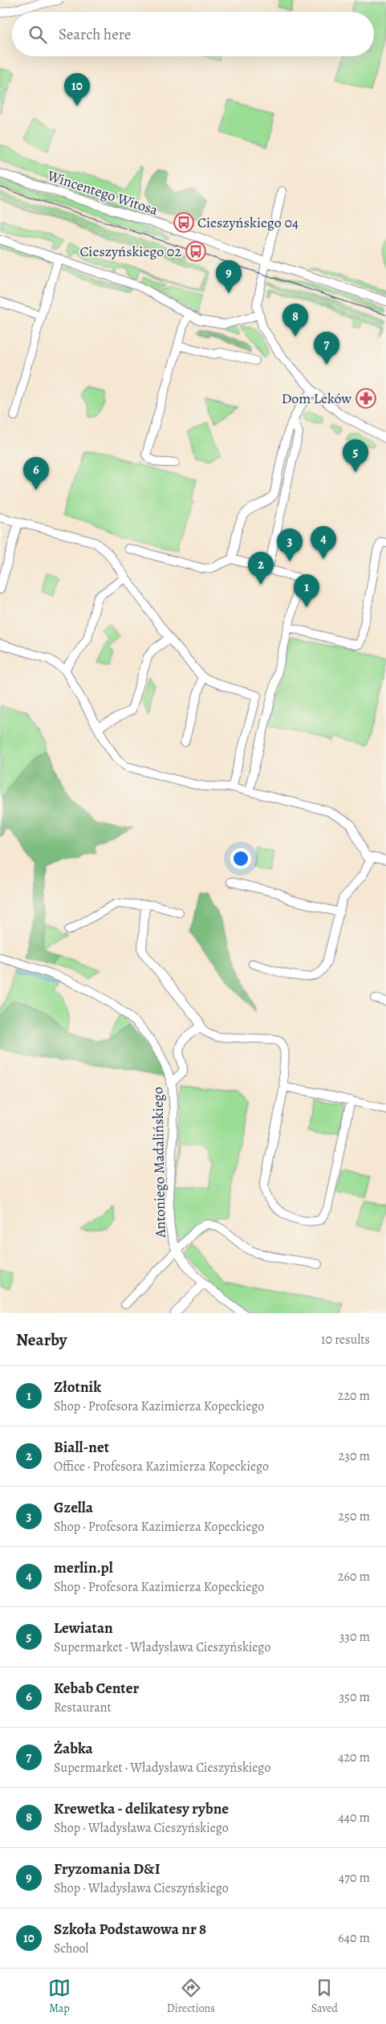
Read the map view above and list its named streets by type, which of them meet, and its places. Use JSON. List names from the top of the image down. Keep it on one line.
{"streets":{"street":["Wincentego Witosa","Antoniego Madalińskiego"]},"places":{"bus stop":["Cieszyńskiego 04","Cieszyńskiego 02"],"pharmacy":["Dom Leków"]},"page":{"search":"Search here","pins":["10","9","8","7","5","6","4","3","2","1"],"heading":["Nearby","10 results"],"list":[{"mark":"1","name":"Złotnik","note":"Shop · Profesora Kazimierza Kopeckiego","value":"220 m"},{"mark":"2","name":"Biall-net","note":"Office · Profesora Kazimierza Kopeckiego","value":"230 m"},{"mark":"3","name":"Gzella","note":"Shop · Profesora Kazimierza Kopeckiego","value":"250 m"},{"mark":"4","name":"merlin.pl","note":"Shop · Profesora Kazimierza Kopeckiego","value":"260 m"},{"mark":"5","name":"Lewiatan","note":"Supermarket · Władysława Cieszyńskiego","value":"330 m"},{"mark":"6","name":"Kebab Center","note":"Restaurant","value":"350 m"},{"mark":"7","name":"Żabka","note":"Supermarket · Władysława Cieszyńskiego","value":"420 m"},{"mark":"8","name":"Krewetka - delikatesy rybne","note":"Shop · Władysława Cieszyńskiego","value":"440 m"},{"mark":"9","name":"Fryzomania D&I","note":"Shop · Władysława Cieszyńskiego","value":"470 m"},{"mark":"10","name":"Szkoła Podstawowa nr 8","note":"School","value":"640 m"}],"nav":["Map","Directions","Saved"]}}
